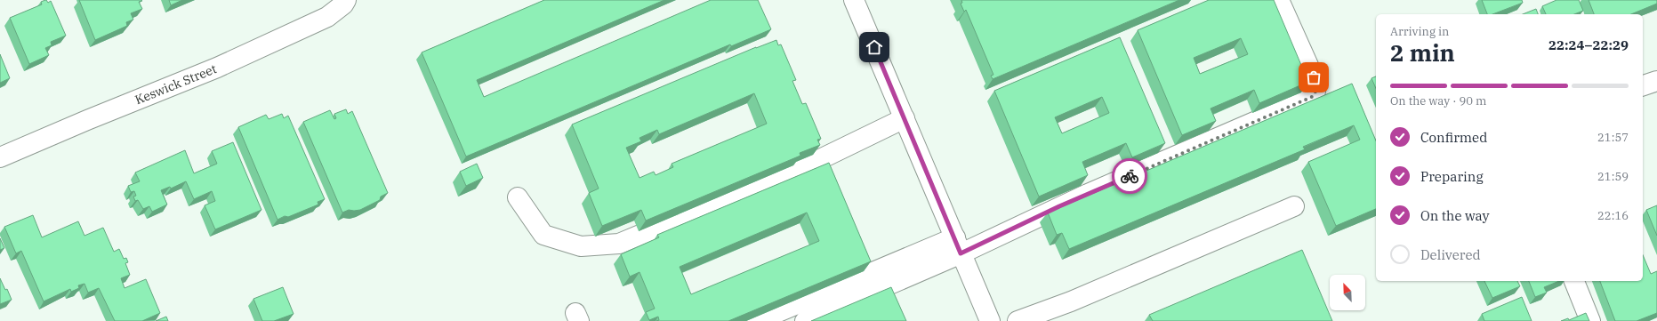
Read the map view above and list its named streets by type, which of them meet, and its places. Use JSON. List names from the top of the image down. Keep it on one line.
{"streets":{"street":["Keswick Street"]},"north":"top left","page":{"heading":["2 min","Arriving in","22:24–22:29"],"bar":"On the way · 90 m","list":[["Confirmed","21:57"],["Preparing","21:59"],["On the way","22:16"],"Delivered"]}}
